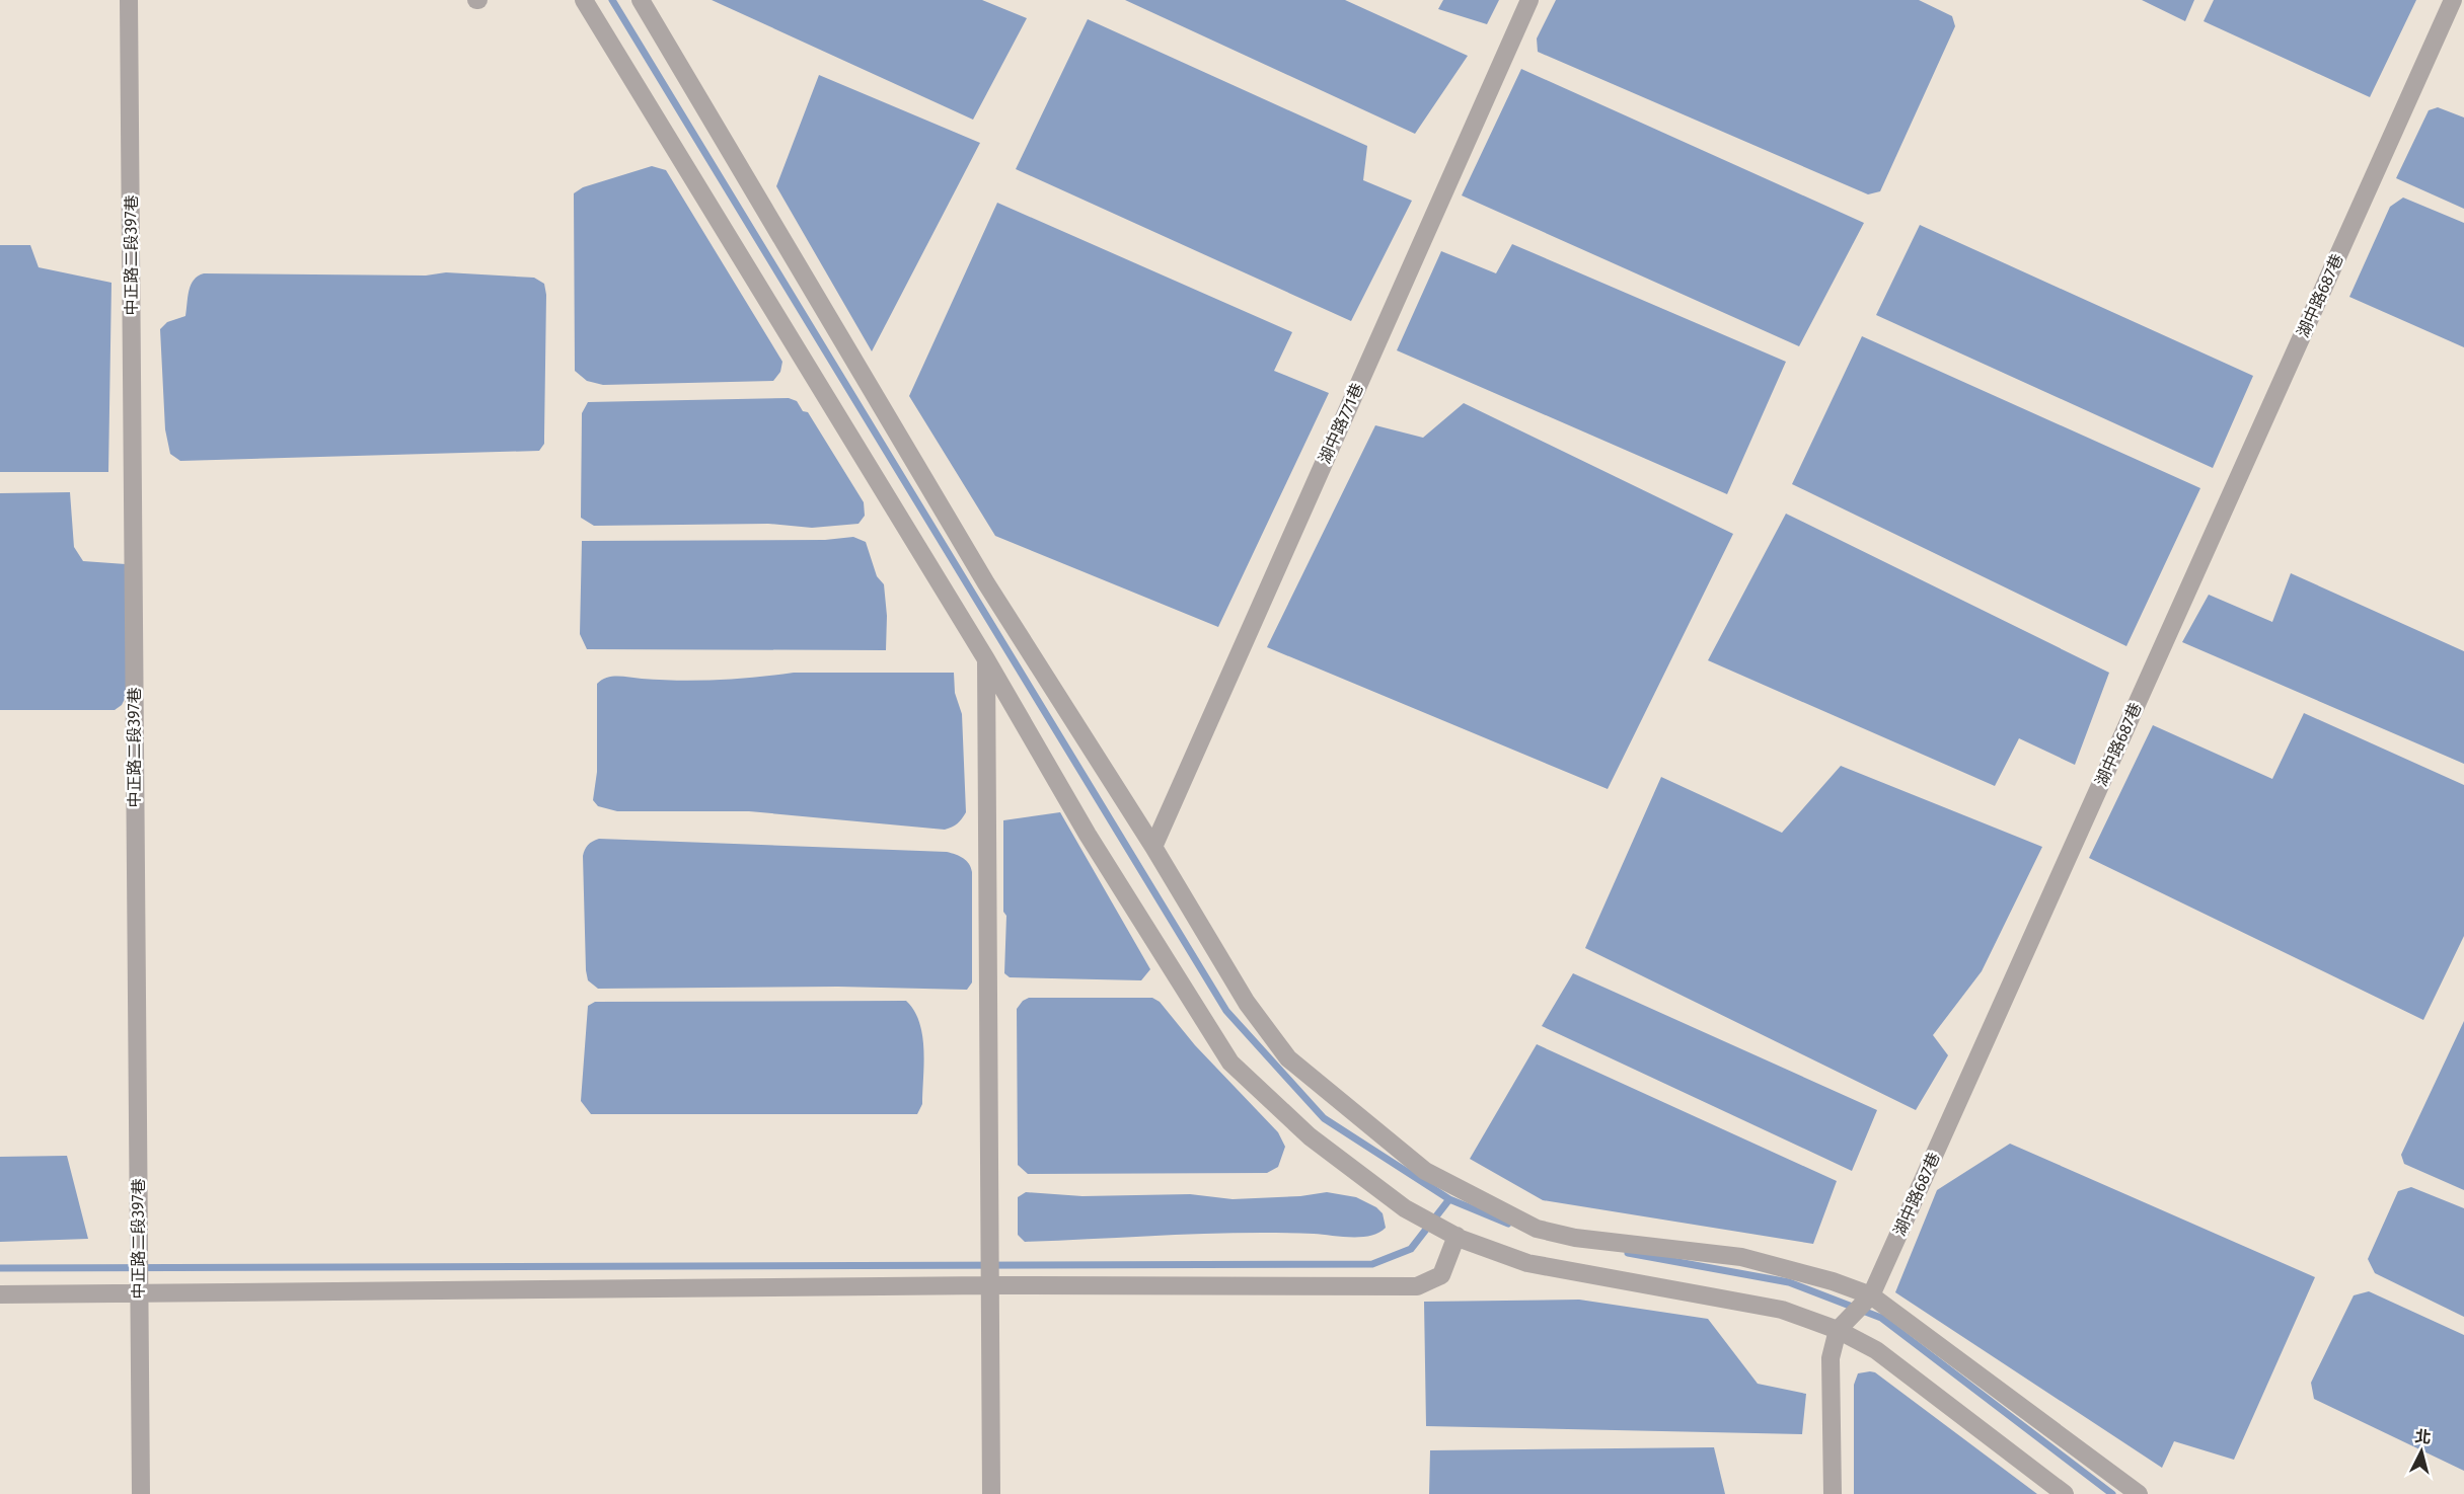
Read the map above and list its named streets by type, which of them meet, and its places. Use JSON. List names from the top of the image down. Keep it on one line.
{"streets":{"street":["中正路二段397巷","湖中路687巷","湖中路771巷"]},"north":"top"}
